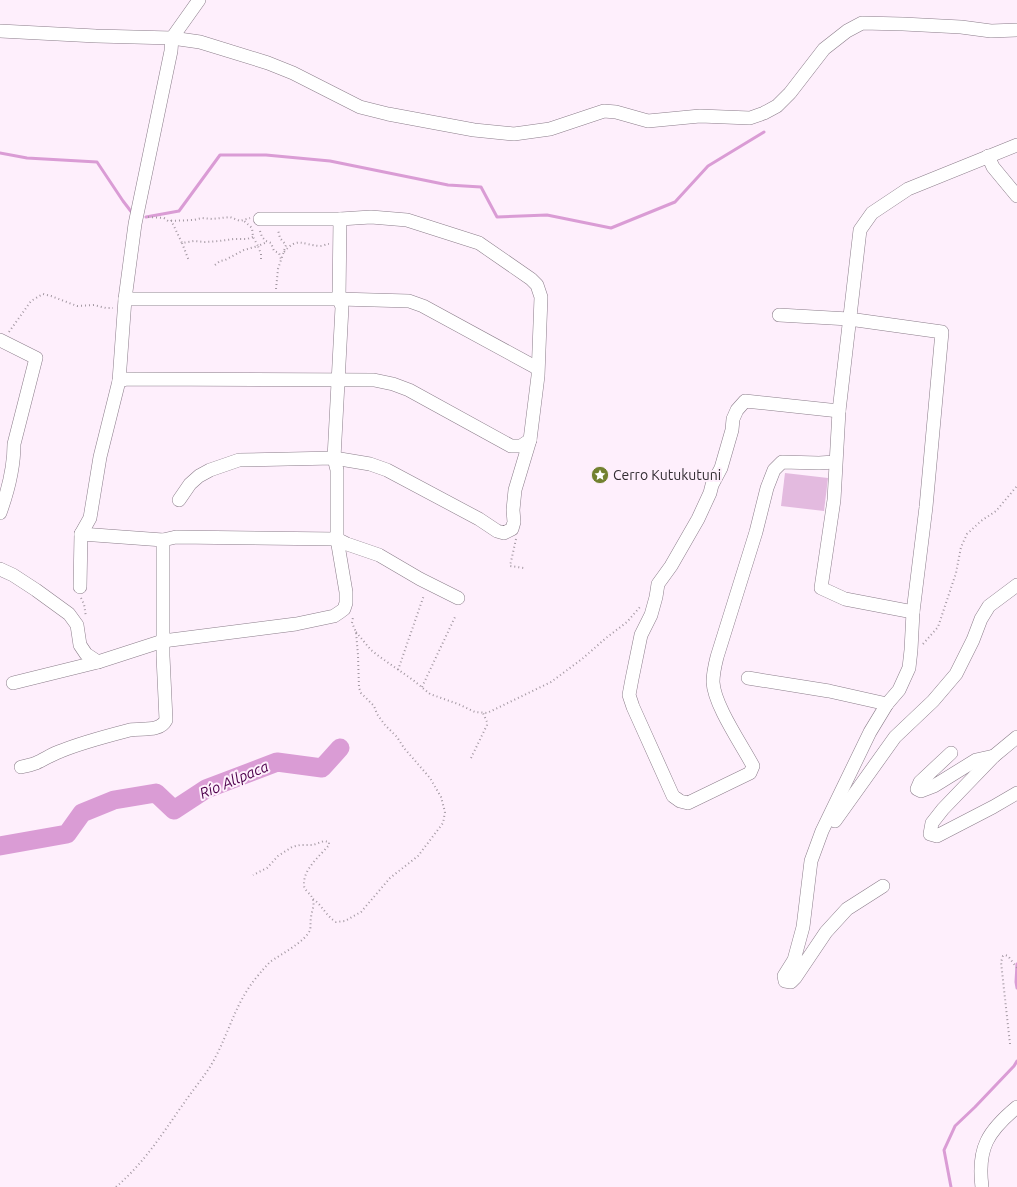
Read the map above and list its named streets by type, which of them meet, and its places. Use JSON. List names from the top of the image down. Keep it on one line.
{"water":["Río Allpaca"],"places":{"place":["Cerro Kutukutuni"]}}
